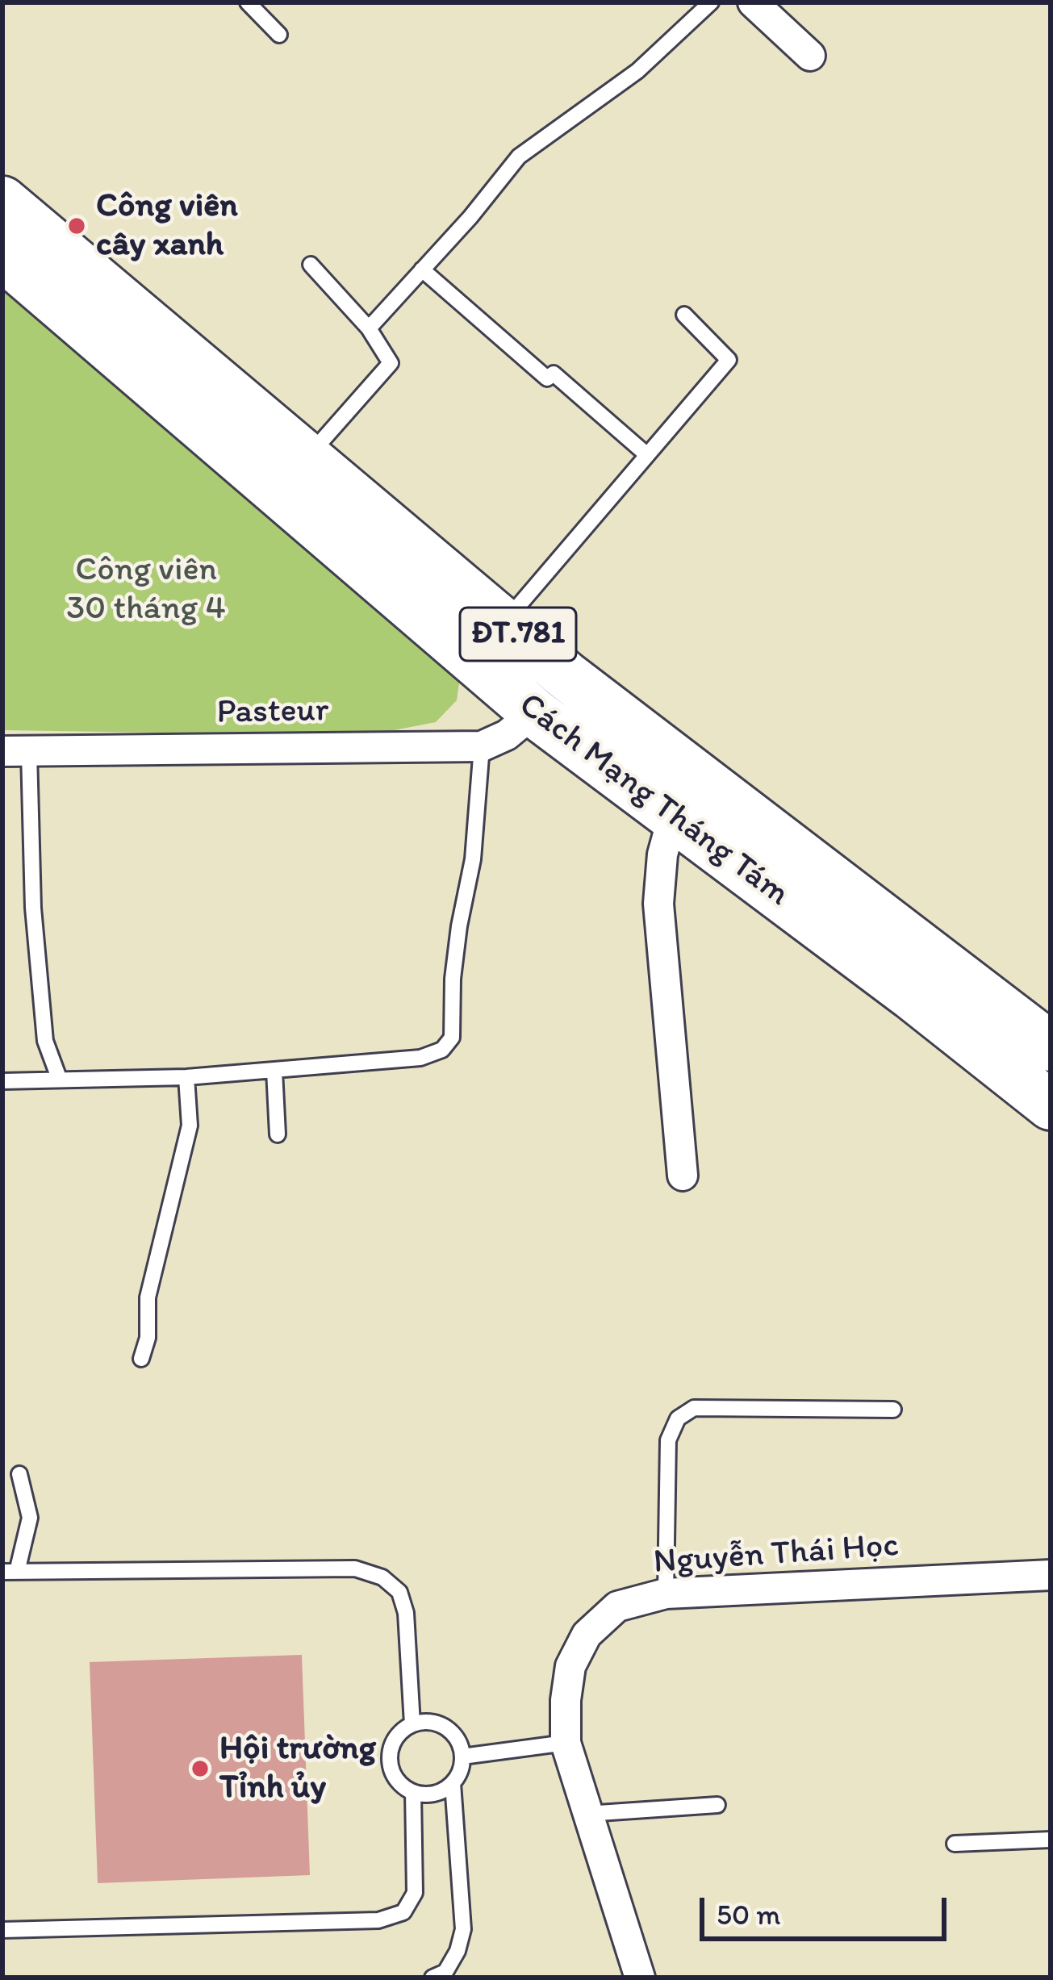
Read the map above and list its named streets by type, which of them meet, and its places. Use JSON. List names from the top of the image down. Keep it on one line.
{"streets":{"main road":["ĐT.781","Cách Mạng Tháng Tám"],"street":["Pasteur","Nguyễn Thái Học"]},"parks":["Công viên 30 tháng 4"],"places":["Công viên cây xanh","Hội trường Tỉnh ủy"],"scale_bar":"50 m"}
